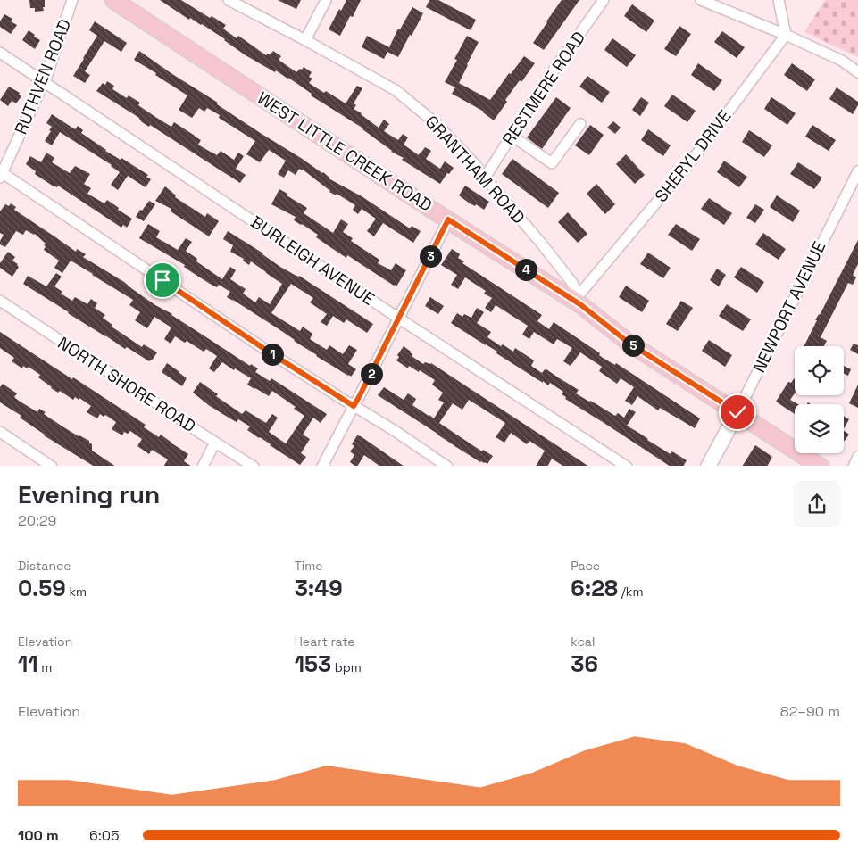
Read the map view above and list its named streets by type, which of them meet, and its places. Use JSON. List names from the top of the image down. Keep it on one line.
{"streets":{"main road":["WEST LITTLE CREEK ROAD"],"street":["RUTHVEN ROAD","RESTMERE ROAD","SHERYL DRIVE","GRANTHAM ROAD","BURLEIGH AVENUE","NEWPORT AVENUE","NORTH SHORE ROAD"]},"crossings":[["RUTHVEN ROAD","BURLEIGH AVENUE"],["RESTMERE ROAD","GRANTHAM ROAD"],["WEST LITTLE CREEK ROAD","SHERYL DRIVE"],["WEST LITTLE CREEK ROAD","GRANTHAM ROAD"],["WEST LITTLE CREEK ROAD","NEWPORT AVENUE"],["SHERYL DRIVE","GRANTHAM ROAD"]],"page":{"pins":["3","4","5","1","2"],"heading":["Evening run","20:29"],"stats":[["Distance","0.59 km"],["Time","3:49"],["Pace","6:28 /km"],["Elevation","11 m"],["Heart rate","153 bpm"],["kcal","36"]],"chart":["Elevation","82–90 m"],"list":[{"name":"100 m","note":"6:05"}]}}
